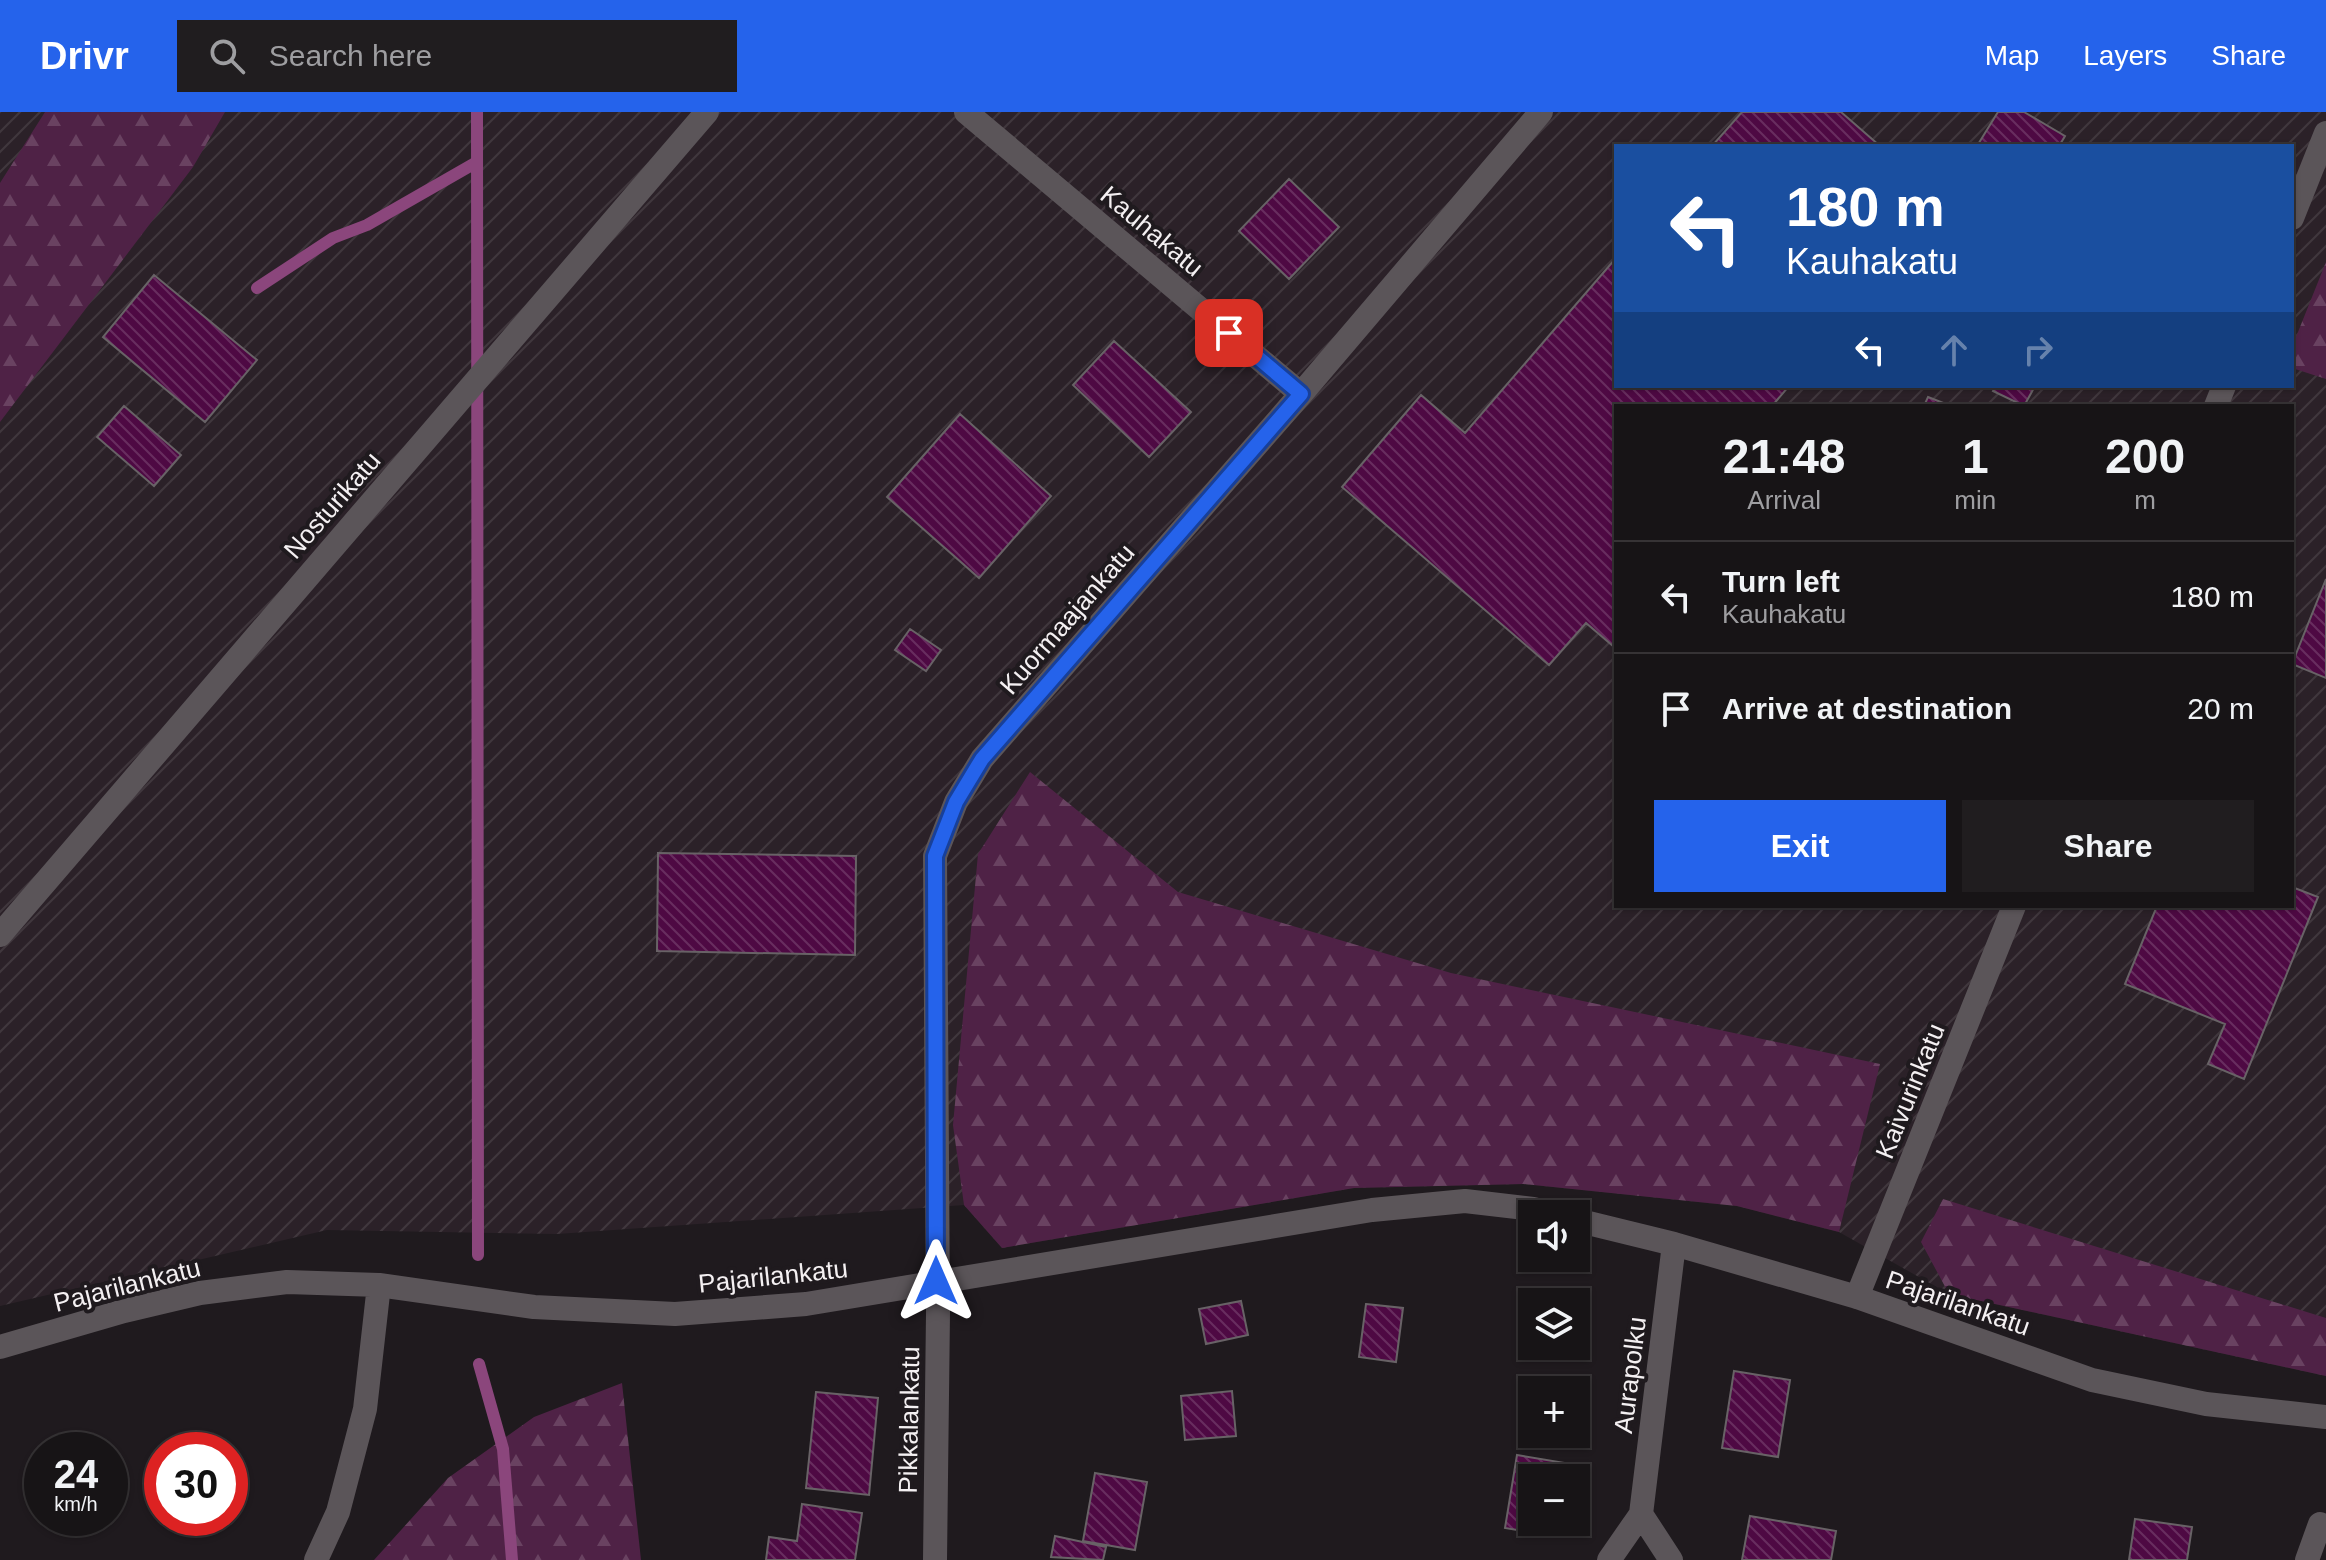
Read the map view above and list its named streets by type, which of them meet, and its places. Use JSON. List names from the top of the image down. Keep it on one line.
{"streets":{"street":["Kauhakatu","Nosturikatu","Kuormaajankatu","Kaivurinkatu","Pajarilankatu","Aurapolku","Pikkalankatu"]},"crossings":[["Kauhakatu","Kuormaajankatu"],["Kuormaajankatu","Pajarilankatu"],["Kuormaajankatu","Pikkalankatu"],["Kaivurinkatu","Pajarilankatu"],["Pajarilankatu","Aurapolku"],["Pajarilankatu","Pikkalankatu"]],"page":{"header":"Drivr","search":"Search here","nav":["Map","Layers","Share"],"turn":["180 m","Kauhakatu"],"eta":["21:48","Arrival","1","min","200","m"],"list":[{"name":"Turn left","note":"Kauhakatu","value":"180 m"},{"name":"Arrive at destination","value":"20 m"}],"buttons":["Exit","Share"],"map_buttons":["+","−"],"speed":"24 km/h","limit":"30"}}
